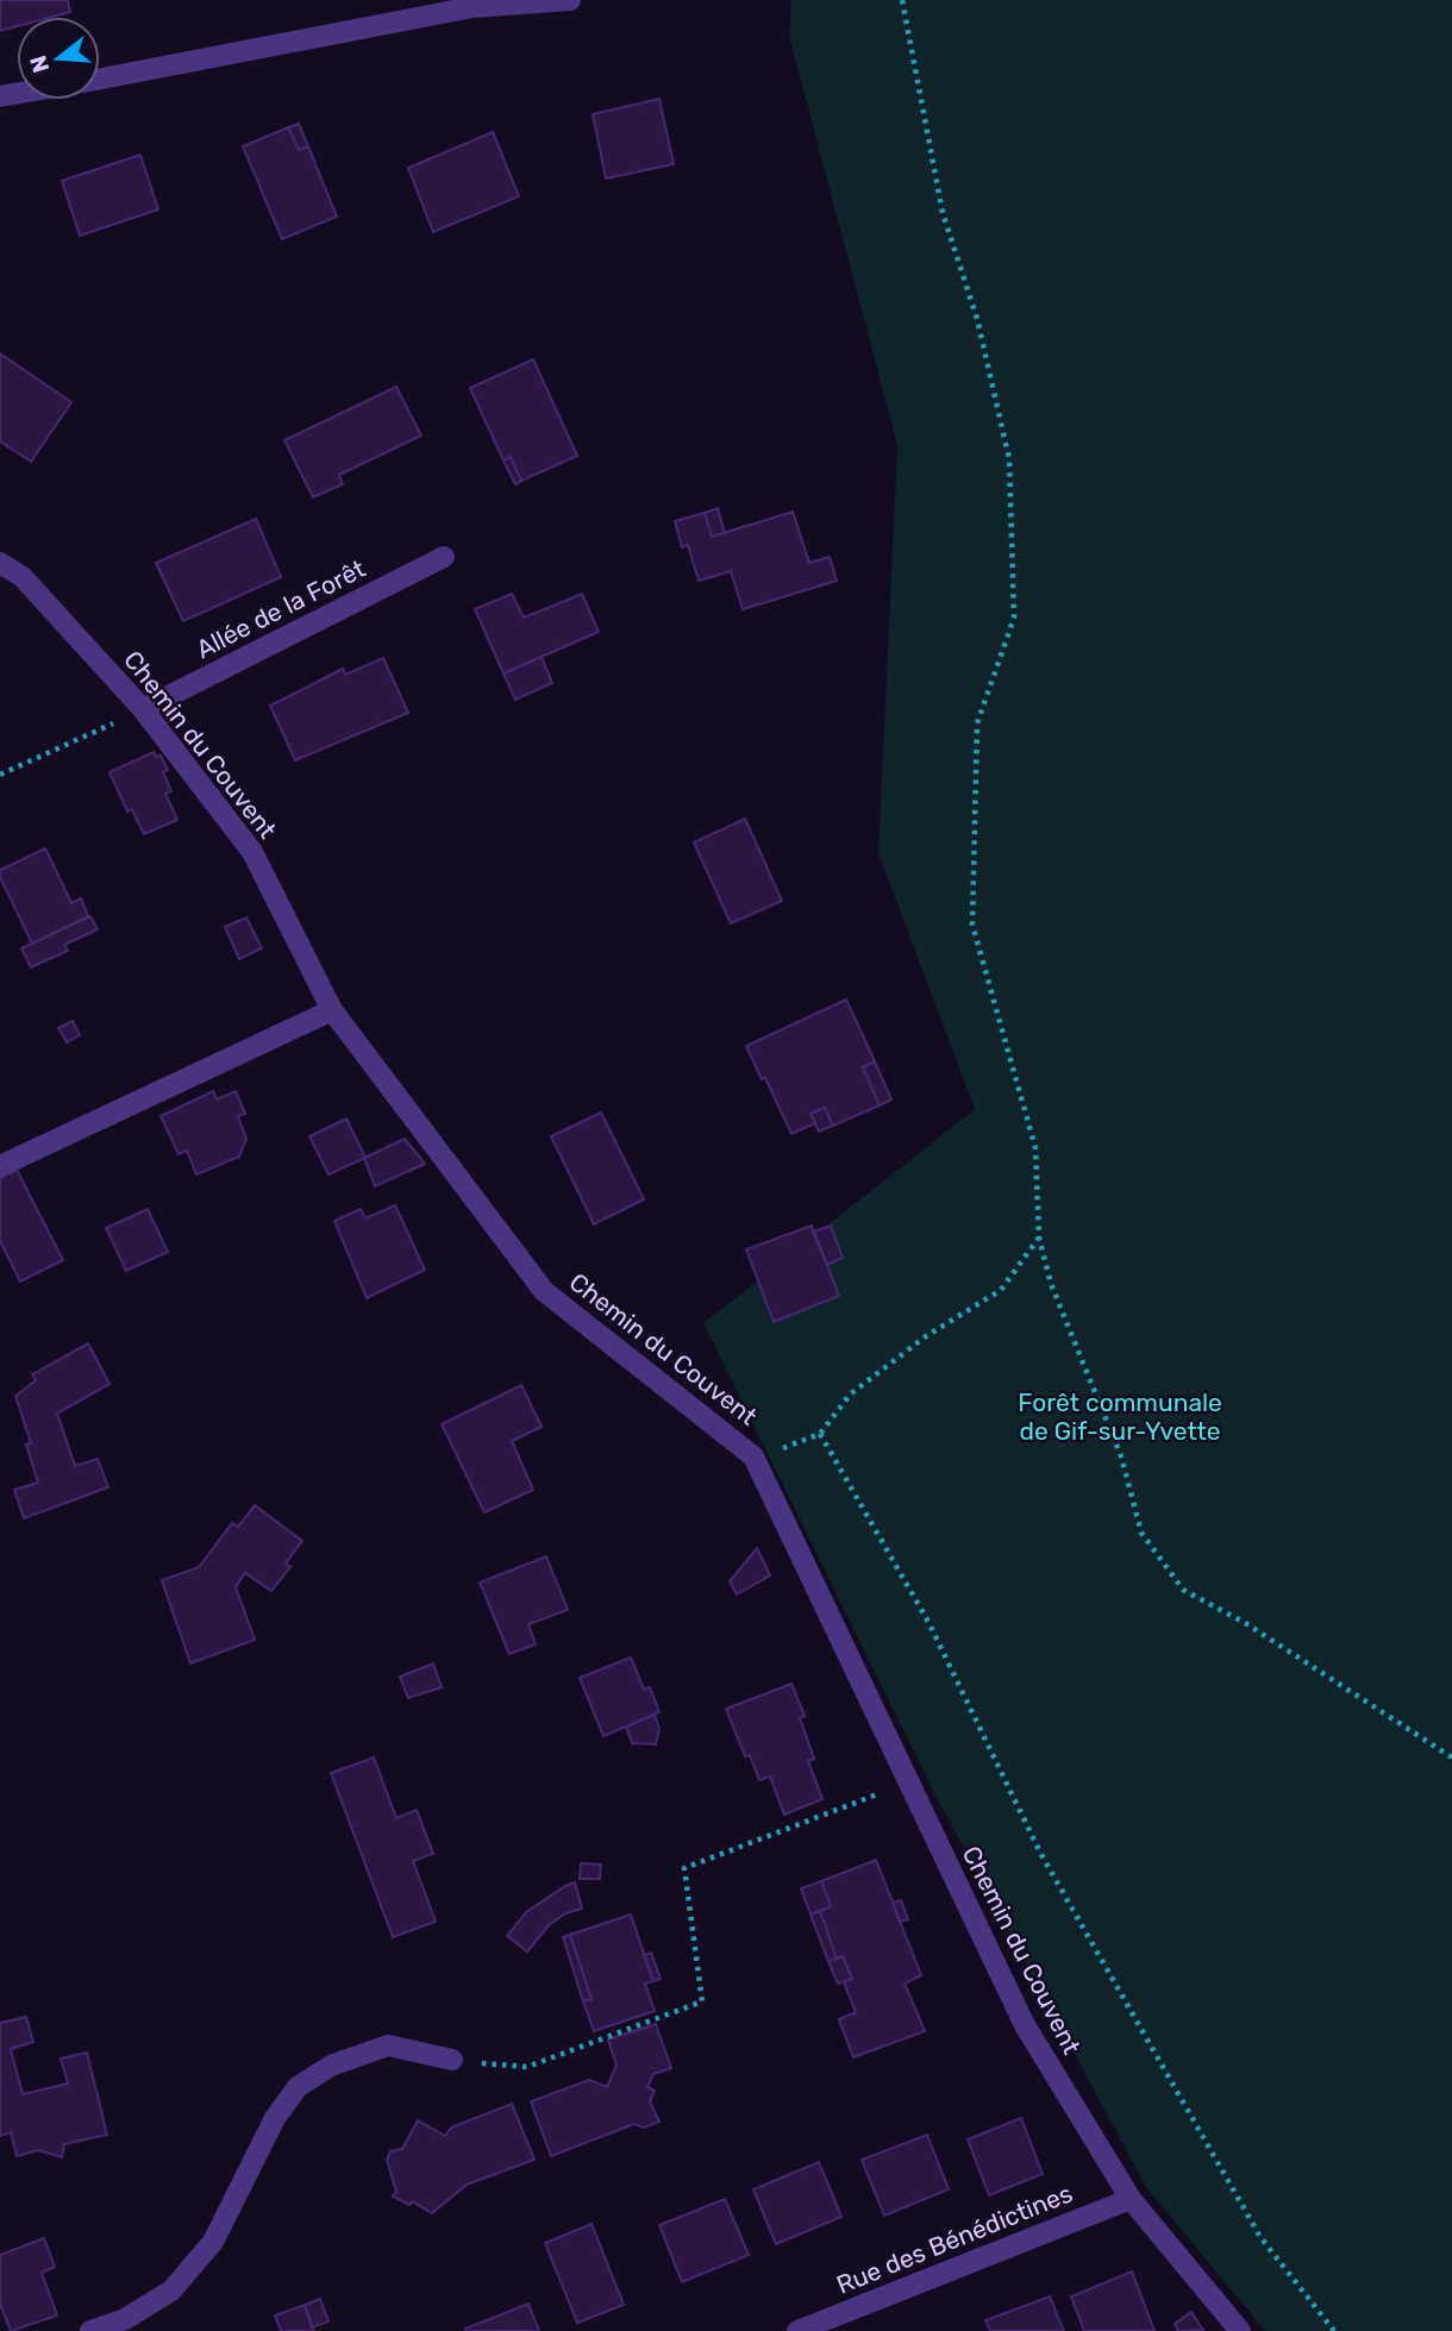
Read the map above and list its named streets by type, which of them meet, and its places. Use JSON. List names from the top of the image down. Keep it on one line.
{"streets":{"street":["Allée de la Forêt","Chemin du Couvent","Rue des Bénédictines"]},"crossings":[["Allée de la Forêt","Chemin du Couvent"],["Chemin du Couvent","Rue des Bénédictines"]],"parks":["Forêt communale de Gif-sur-Yvette"],"north":"left"}
